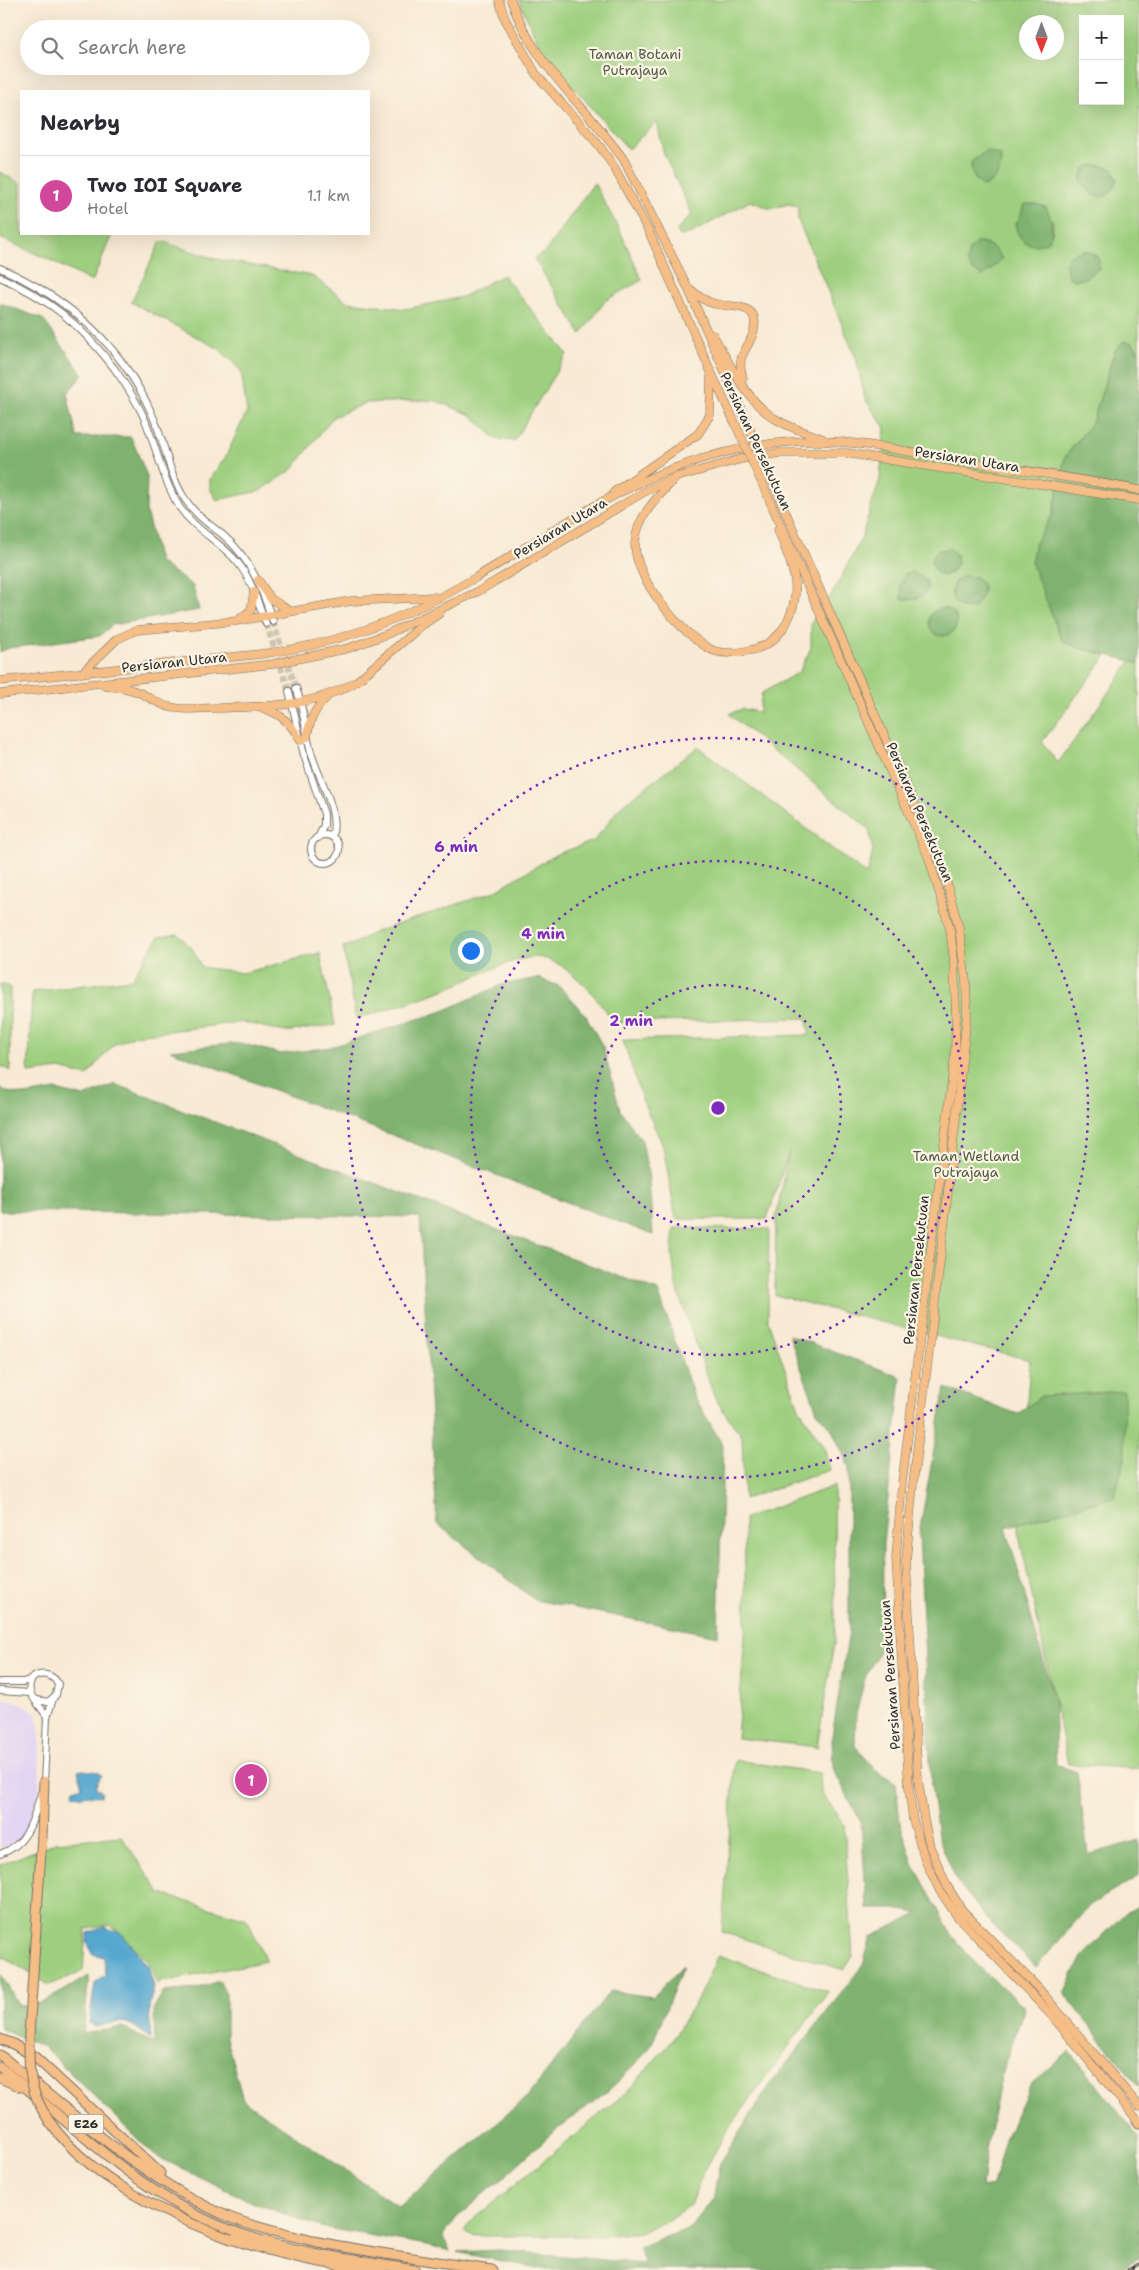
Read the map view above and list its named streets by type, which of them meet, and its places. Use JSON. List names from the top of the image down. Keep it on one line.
{"streets":{"highway":["E26"],"main road":["Persiaran Persekutuan","Persiaran Utara"]},"parks":["Taman Botani Putrajaya","Taman Wetland Putrajaya"],"north":"bottom","page":{"map_buttons":["+","−"],"search":"Search here","heading":"Nearby","list":[{"mark":"1","name":"Two IOI Square","note":"Hotel","value":"1.1 km"}],"pins":"1"},"rings":["6 min","4 min","2 min"]}
